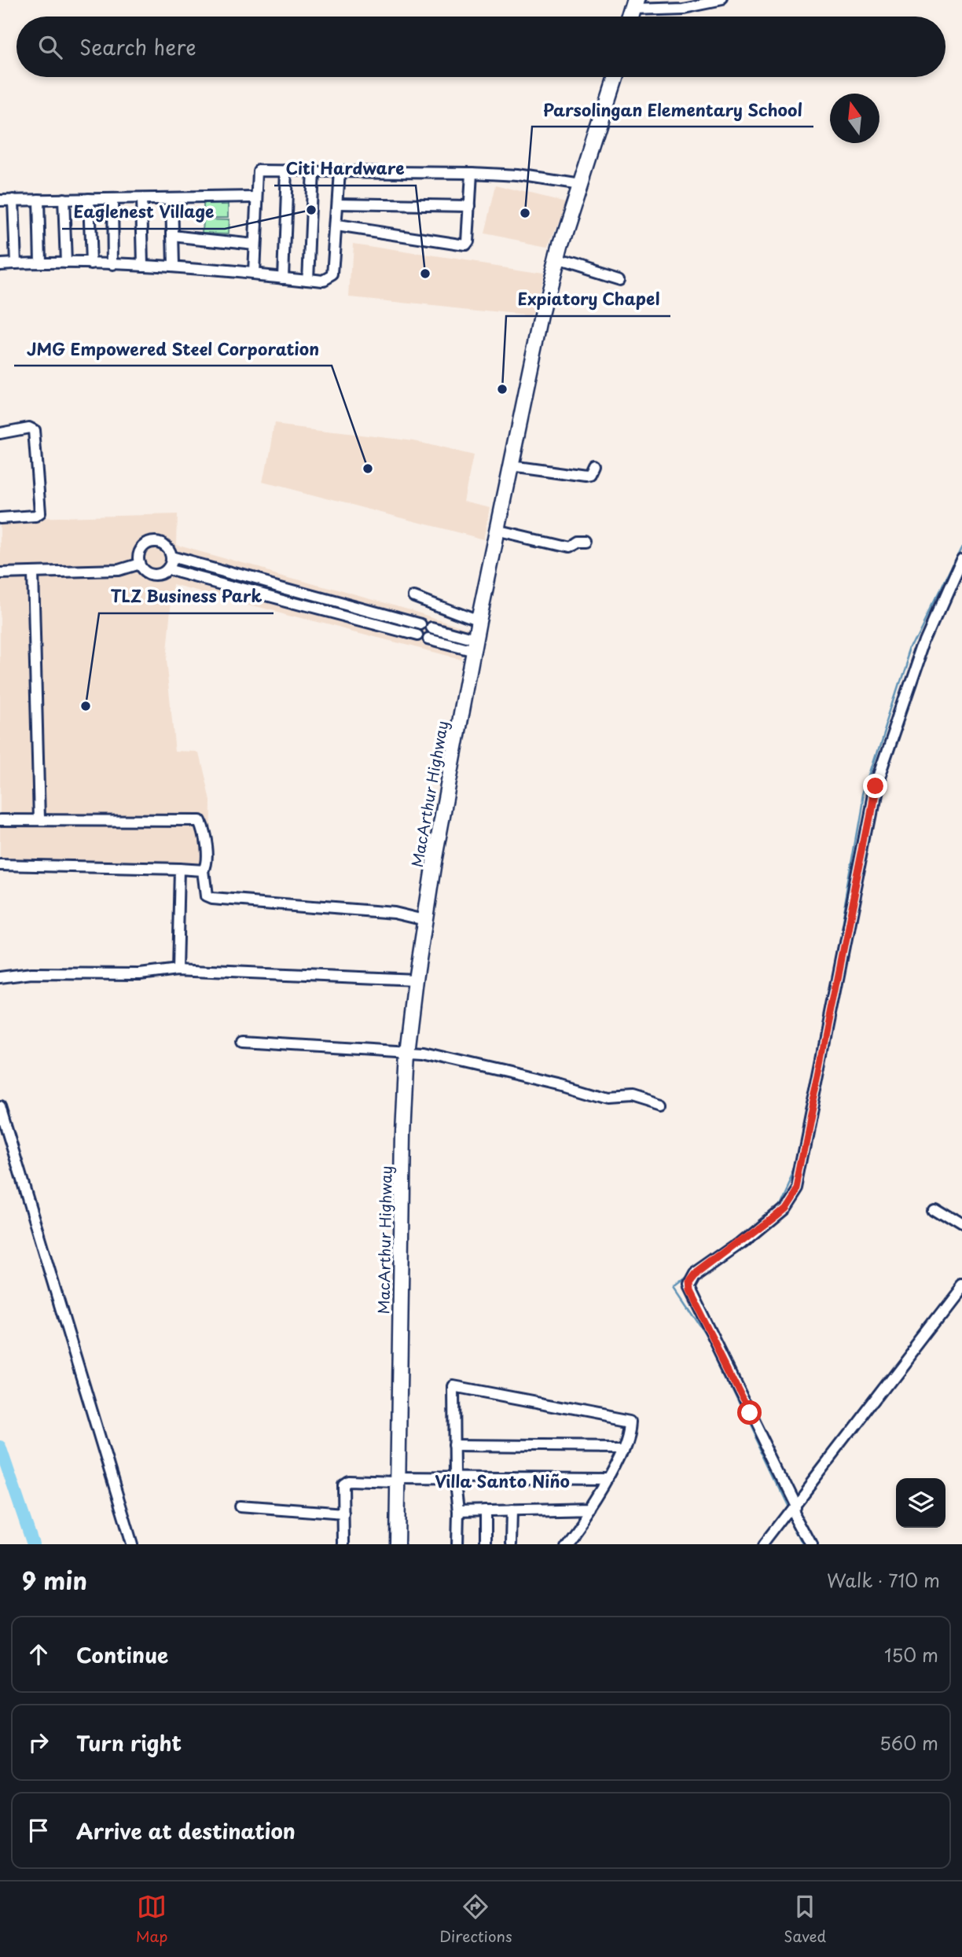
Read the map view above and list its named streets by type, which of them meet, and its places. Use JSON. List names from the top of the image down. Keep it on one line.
{"streets":{"highway":["MacArthur Highway"]},"districts":["Villa Santo Niño"],"places":["Eaglenest Village","Parsolingan Elementary School","Citi Hardware","Expiatory Chapel","JMG Empowered Steel Corporation","TLZ Business Park"],"north":"top","page":{"search":"Search here","heading":["9 min","Walk · 710 m"],"list":[["Continue","150 m"],["Turn right","560 m"],"Arrive at destination"],"nav":["Map","Directions","Saved"]}}
